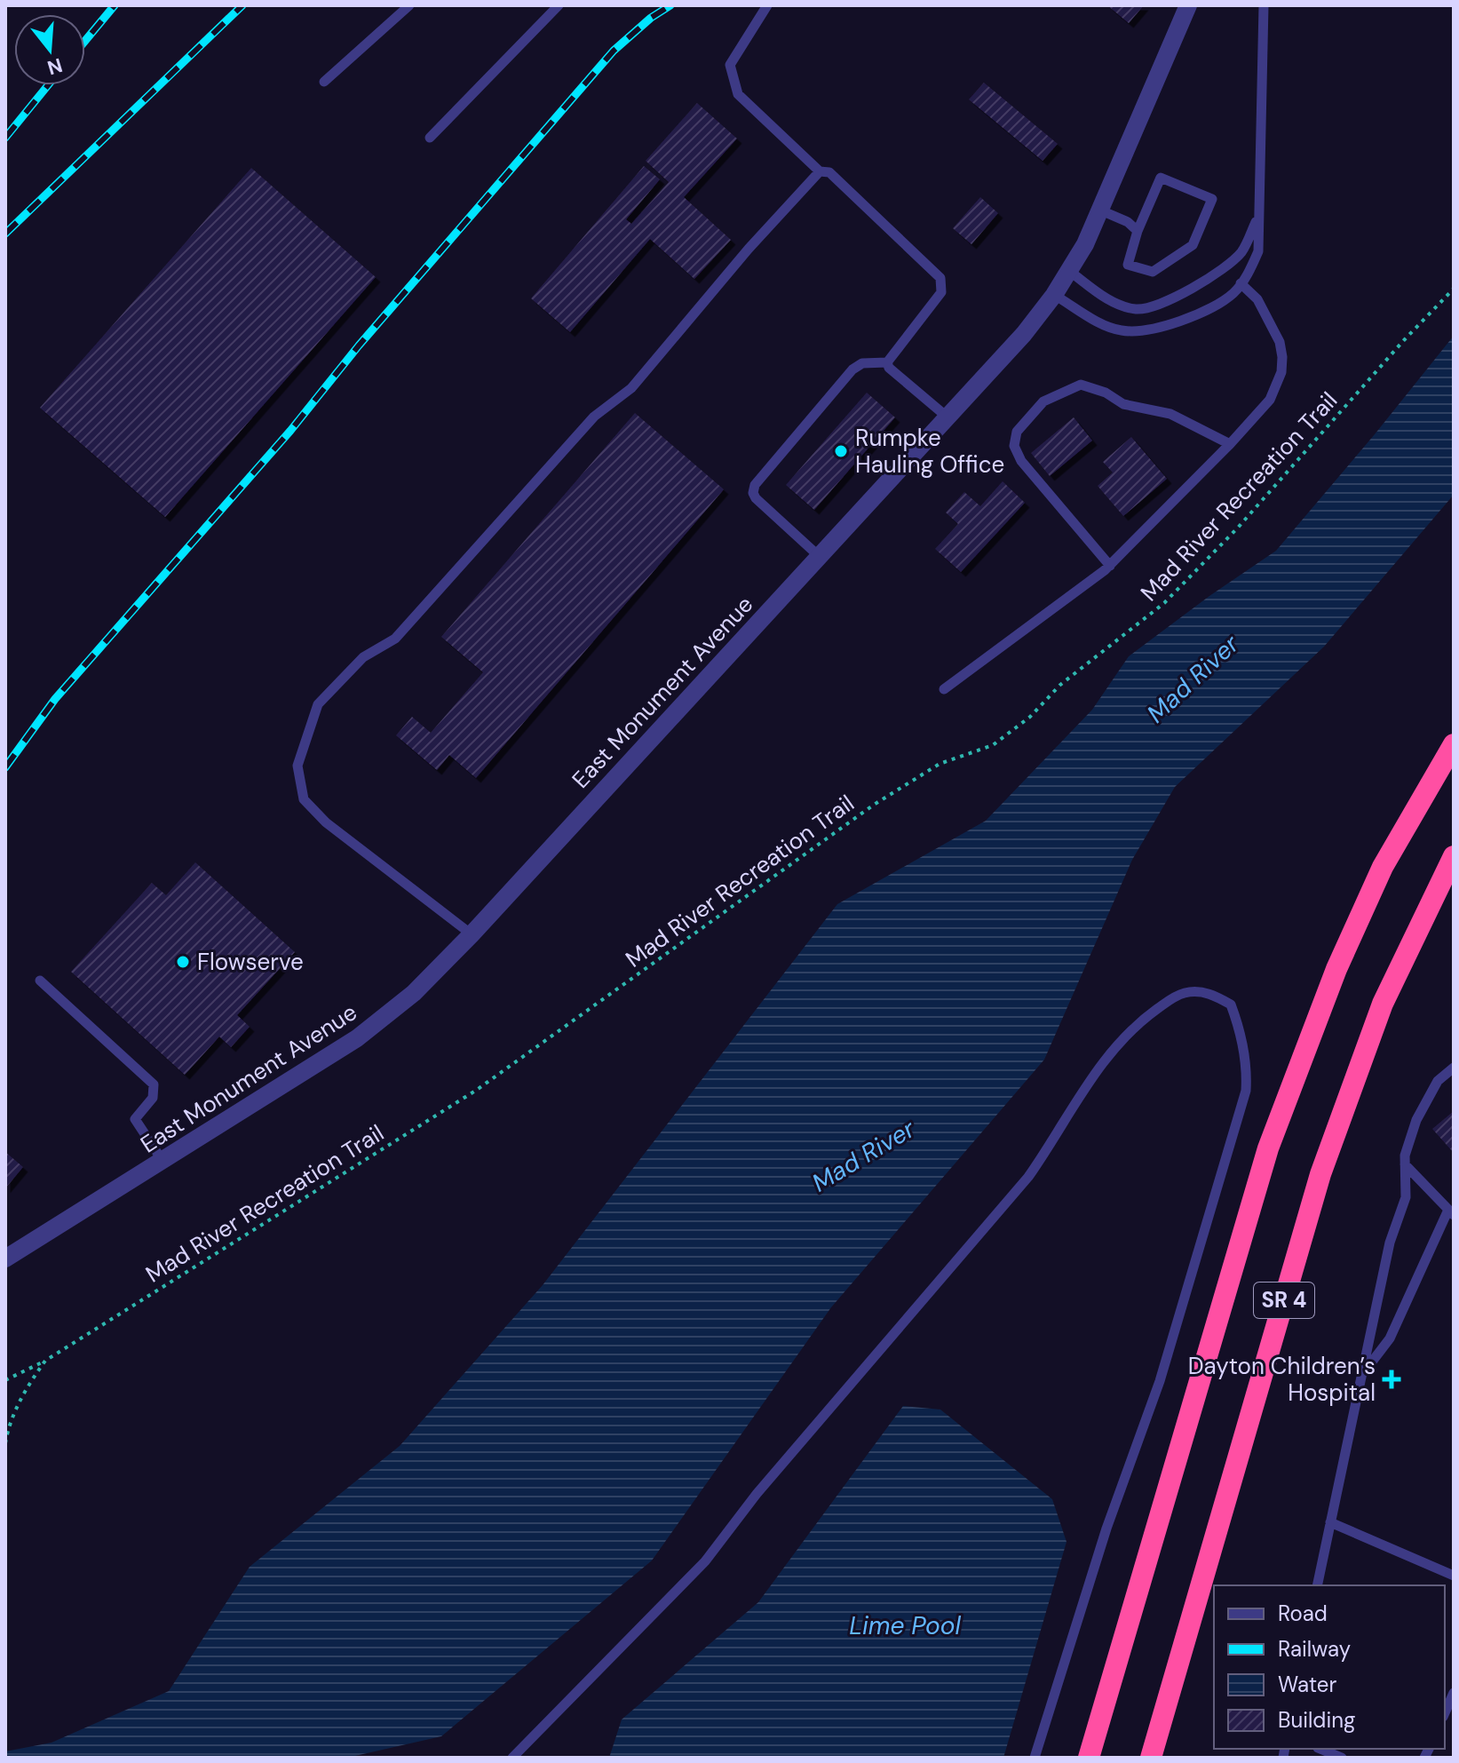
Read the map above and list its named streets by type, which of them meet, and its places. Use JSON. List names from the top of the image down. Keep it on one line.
{"streets":{"highway":["SR 4"],"street":["East Monument Avenue"],"path":["Mad River Recreation Trail"]},"water":["Mad River","Lime Pool"],"places":{"other":["Rumpke Hauling Office","Flowserve"],"health":["Dayton Children’s Hospital"]},"legend":["Road","Railway","Water","Building"],"north":"bottom"}
